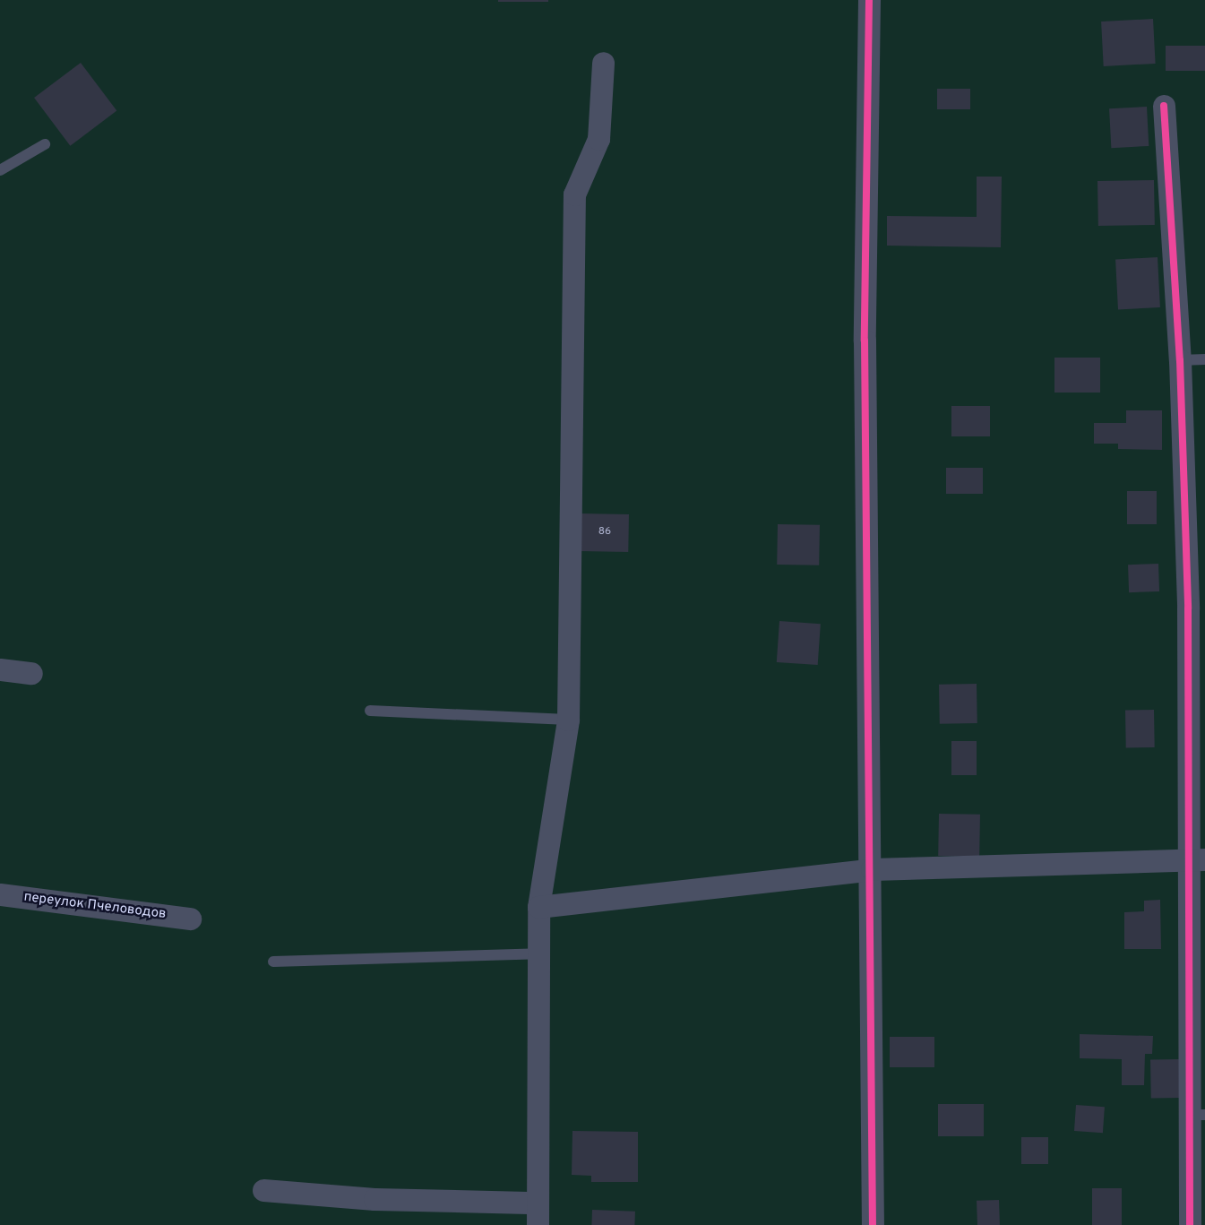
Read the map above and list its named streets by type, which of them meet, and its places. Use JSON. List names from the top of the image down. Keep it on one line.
{"streets":{"street":["переулок Пчеловодов"]},"house_numbers":["86"]}
